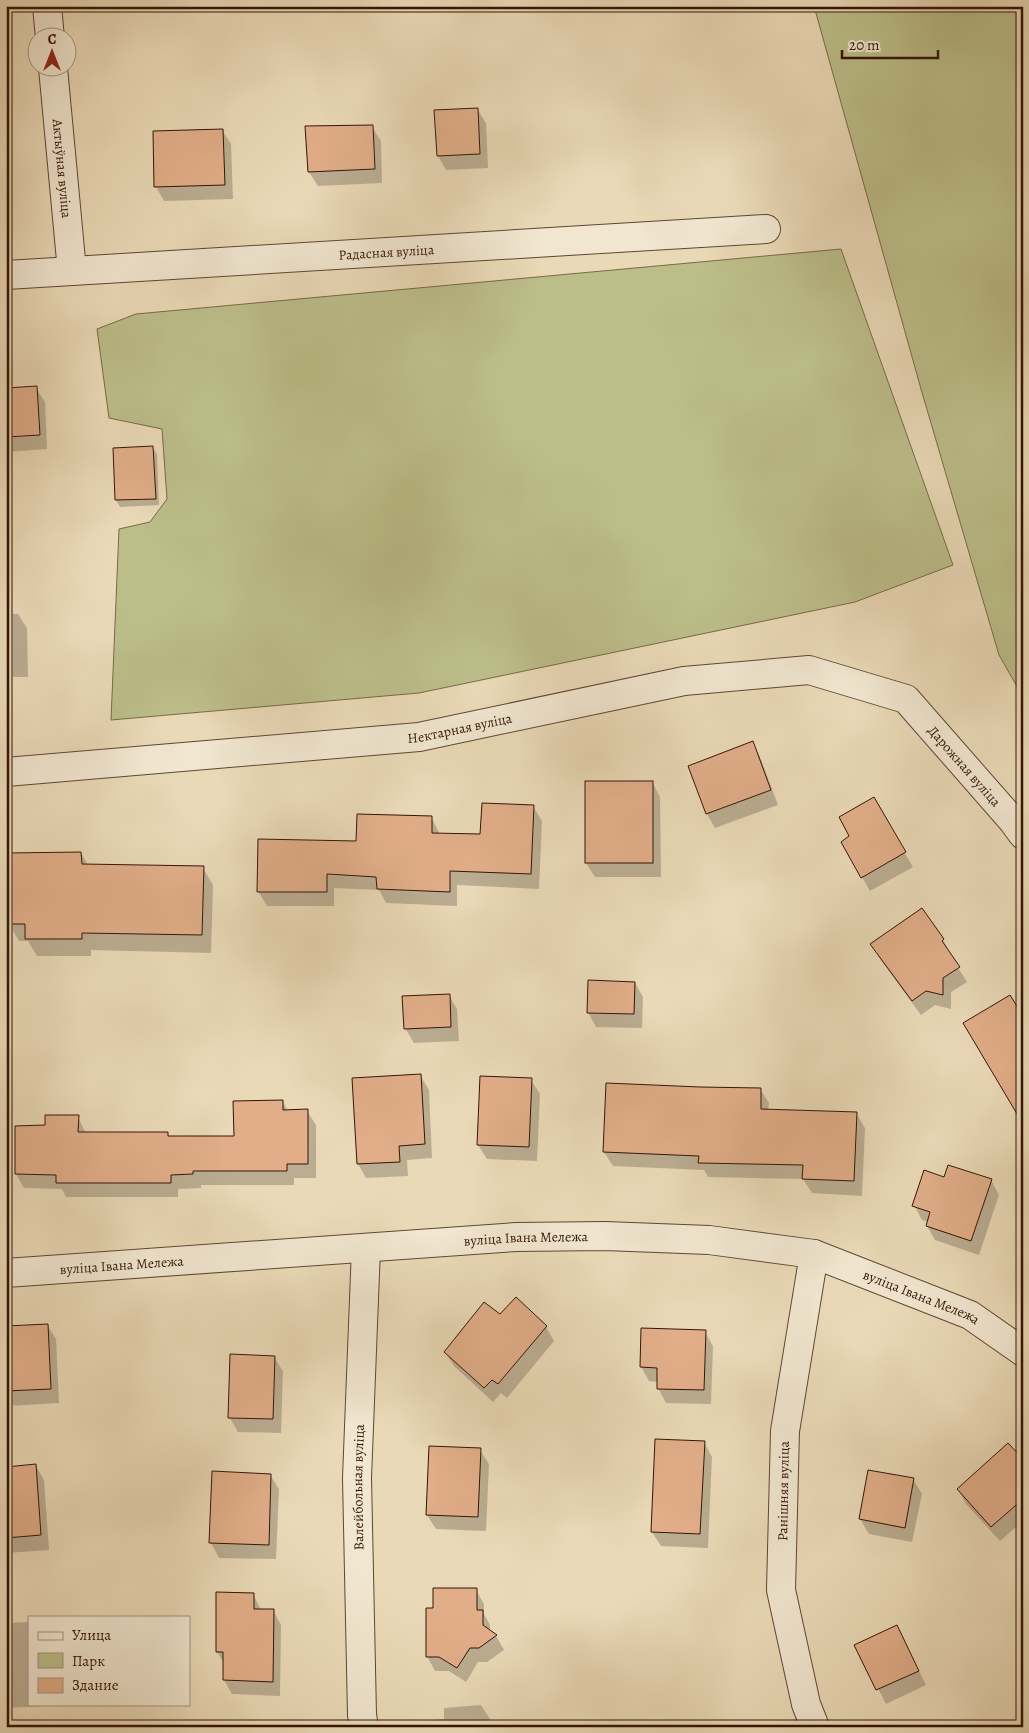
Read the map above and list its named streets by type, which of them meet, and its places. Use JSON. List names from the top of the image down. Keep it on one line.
{"streets":{"street":["Актыўная вуліца","Радасная вуліца","Нектарная вуліца","Дарожная вуліца","вуліца Івана Мележа","Валейбольная вуліца","Ранішняя вуліца"]},"crossings":[["Актыўная вуліца","Радасная вуліца"],["Нектарная вуліца","Дарожная вуліца"],["вуліца Івана Мележа","Валейбольная вуліца"],["вуліца Івана Мележа","Ранішняя вуліца"]],"legend":["Улица","Парк","Здание"],"scale_bar":"20 m","north":"top"}
